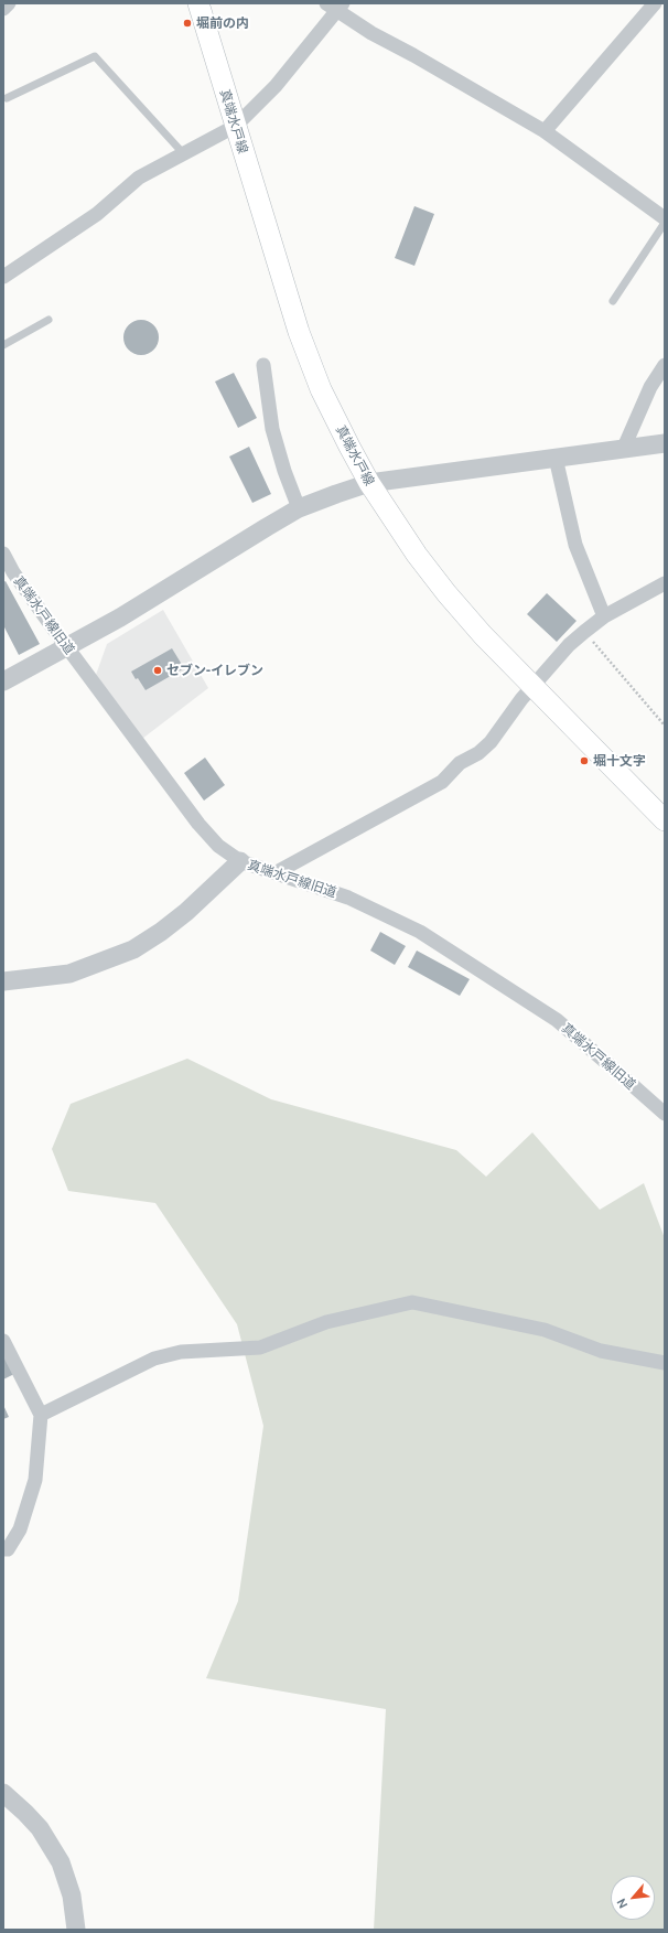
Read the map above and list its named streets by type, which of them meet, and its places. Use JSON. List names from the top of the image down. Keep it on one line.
{"streets":{"main road":["真端水戸線"],"street":["真端水戸線旧道"]},"places":["堀前の内","セブン-イレブン","堀十文字"],"north":"bottom left"}
